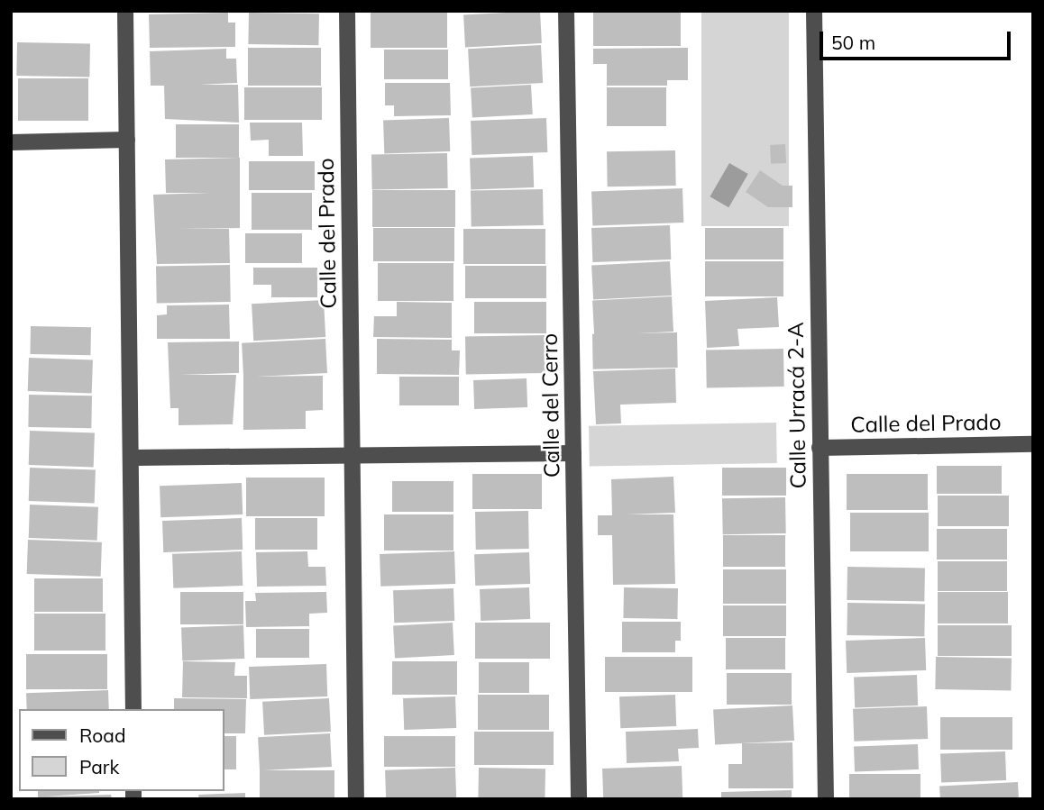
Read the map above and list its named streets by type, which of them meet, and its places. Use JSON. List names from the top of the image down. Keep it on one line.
{"streets":{"street":["Calle del Prado","Calle del Cerro","Calle Urracá 2-A"]},"crossings":[["Calle del Prado","Calle Urracá 2-A"]],"legend":["Road","Park"],"scale_bar":"50 m"}
